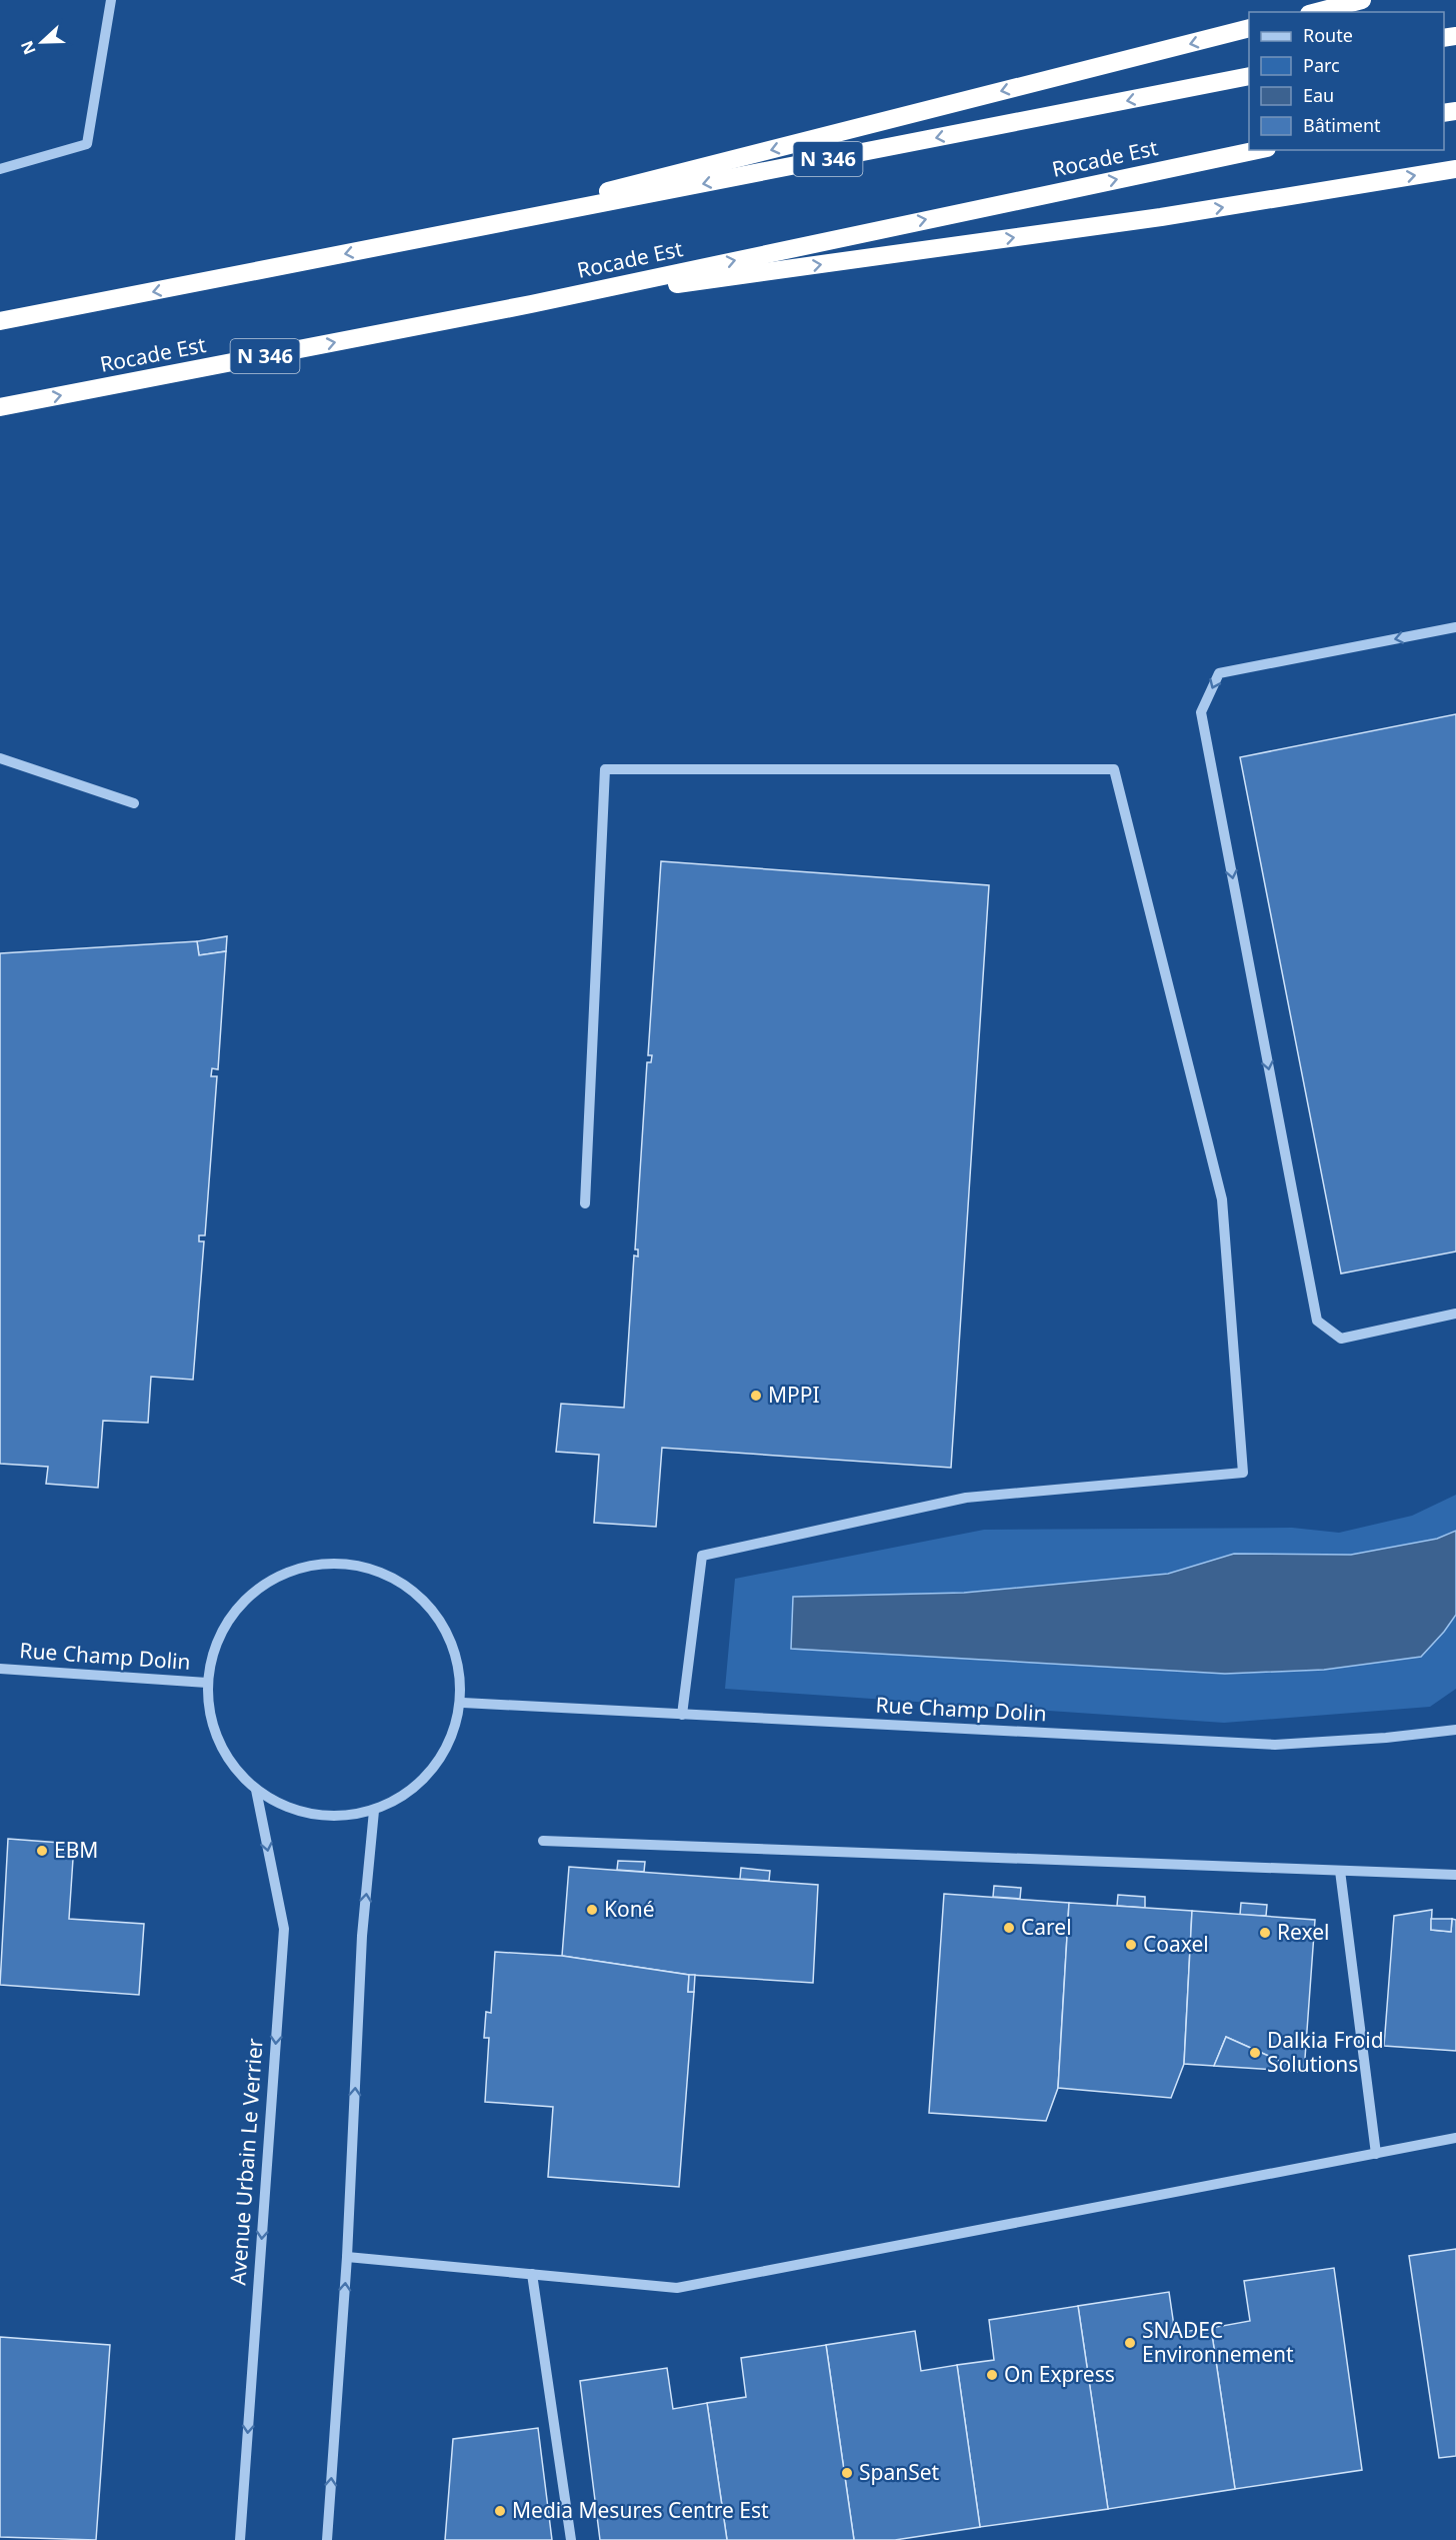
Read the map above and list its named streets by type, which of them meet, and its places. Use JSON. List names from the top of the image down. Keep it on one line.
{"streets":{"highway":["N 346","Rocade Est"],"street":["Rue Champ Dolin","Avenue Urbain Le Verrier"]},"places":["MPPI","EBM","Koné","Carel","Rexel","Coaxel","Dalkia Froid Solutions","SNADEC Environnement","On Express","SpanSet","Media Mesures Centre Est"],"legend":["Route","Parc","Eau","Bâtiment"],"north":"left"}
